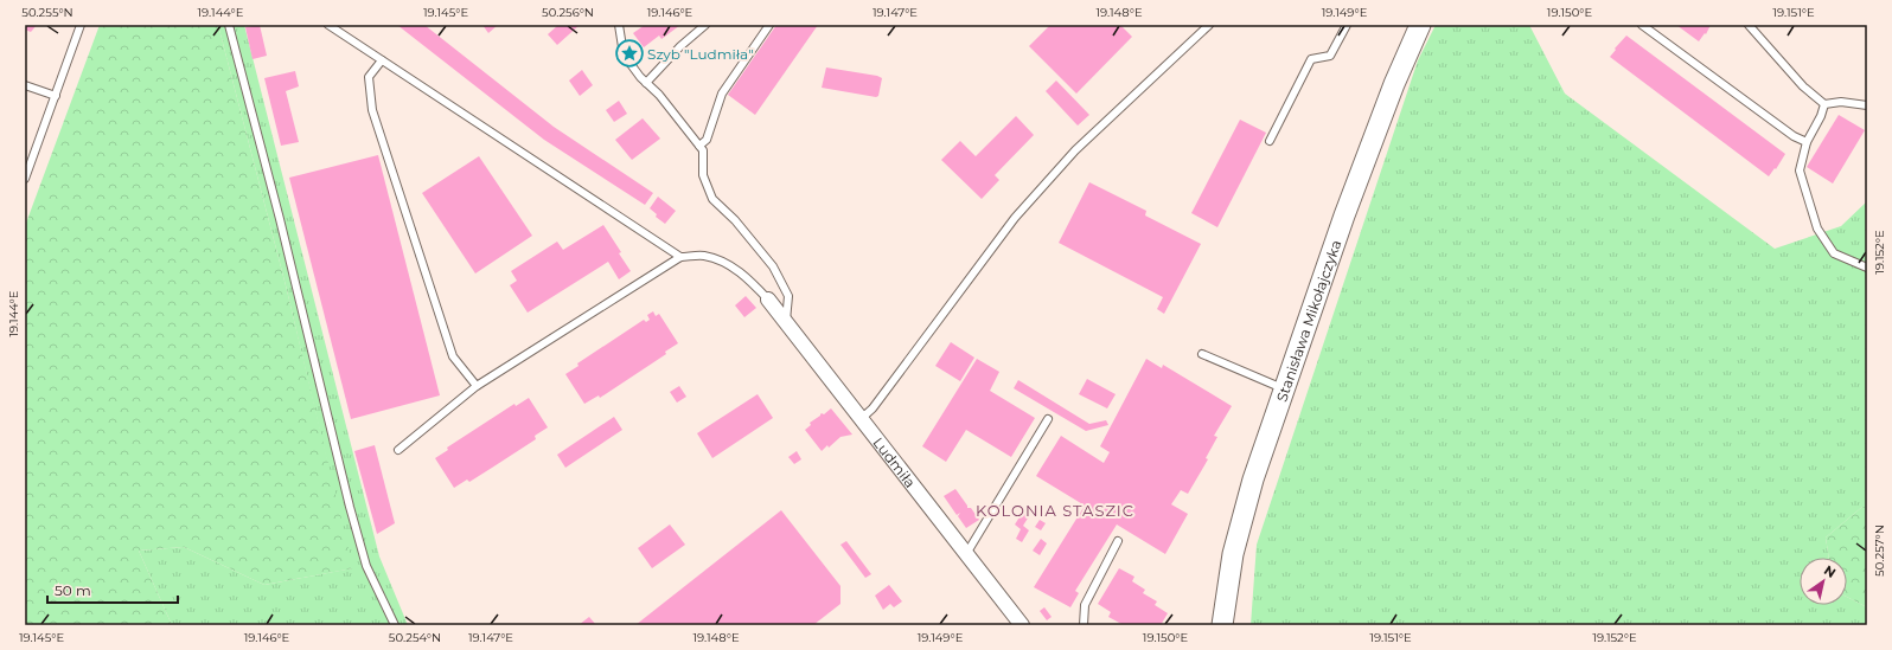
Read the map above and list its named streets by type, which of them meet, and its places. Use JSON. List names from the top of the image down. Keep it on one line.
{"streets":{"street":["Stanisława Mikołajczyka","Ludmiła"]},"districts":["KOLONIA STASZIC"],"places":{"place":["Szyb \"Ludmiła\""]},"scale_bar":"50 m","north":"top right","coordinates":["50.255°N","19.144°E","19.145°E","50.256°N","19.146°E","19.147°E","19.148°E","19.149°E","19.150°E","19.151°E","19.152°E","50.257°N","50.254°N"]}
